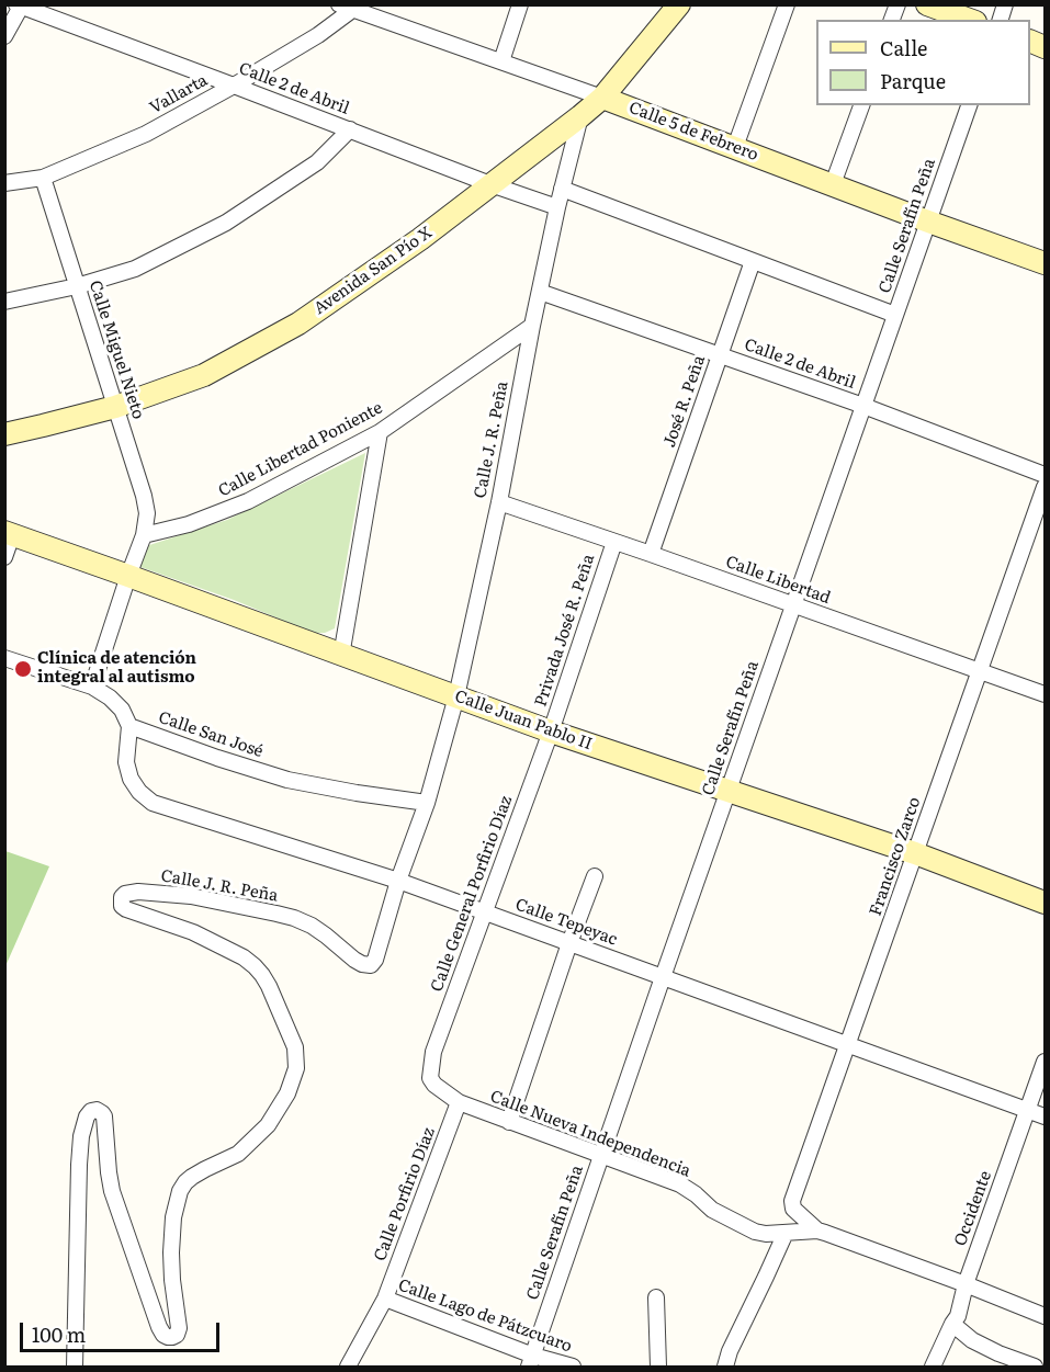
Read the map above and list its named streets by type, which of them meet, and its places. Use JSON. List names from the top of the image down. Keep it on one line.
{"streets":{"street":["Calle 2 de Abril","Vallarta","Calle 5 de Febrero","Calle Serafín Peña","Avenida San Pío X","Calle Miguel Nieto","José R. Peña","Calle J. R. Peña","Calle Libertad Poniente","Calle Libertad","Privada José R. Peña","Calle Juan Pablo II","Calle San José","Francisco Zarco","Calle General Porfirio Díaz","Calle Tepeyac","Calle Nueva Independencia","Calle Porfirio Díaz","Occidente","Calle Lago de Pátzcuaro"]},"crossings":[["Calle 2 de Abril","Vallarta"],["Calle 2 de Abril","Calle Serafín Peña"],["Calle 2 de Abril","Avenida San Pío X"],["Calle 2 de Abril","José R. Peña"],["Calle 2 de Abril","Calle J. R. Peña"],["Vallarta","Calle 5 de Febrero"],["Vallarta","Calle Miguel Nieto"],["Calle 5 de Febrero","Calle Serafín Peña"],["Calle 5 de Febrero","Avenida San Pío X"],["Calle Serafín Peña","Calle Libertad"],["Calle Serafín Peña","Calle Juan Pablo II"],["Calle Serafín Peña","Calle Tepeyac"],["Calle Serafín Peña","Calle Nueva Independencia"],["Calle Serafín Peña","Calle Lago de Pátzcuaro"],["Avenida San Pío X","Calle Miguel Nieto"],["Avenida San Pío X","Calle J. R. Peña"],["Calle Miguel Nieto","Calle Libertad Poniente"],["José R. Peña","Calle Libertad"],["Calle J. R. Peña","Calle Libertad Poniente"],["Calle J. R. Peña","Calle Libertad"],["Calle J. R. Peña","Calle Juan Pablo II"],["Calle J. R. Peña","Calle San José"],["Calle J. R. Peña","Calle Tepeyac"],["Calle Libertad","Privada José R. Peña"],["Calle Libertad","Francisco Zarco"],["Privada José R. Peña","Calle Juan Pablo II"],["Privada José R. Peña","Calle General Porfirio Díaz"],["Calle Juan Pablo II","Francisco Zarco"],["Calle Juan Pablo II","Calle General Porfirio Díaz"],["Calle San José","Calle Tepeyac"],["Francisco Zarco","Calle Tepeyac"],["Francisco Zarco","Calle Nueva Independencia"],["Calle General Porfirio Díaz","Calle Tepeyac"],["Calle General Porfirio Díaz","Calle Nueva Independencia"],["Calle Tepeyac","Occidente"],["Calle Nueva Independencia","Calle Porfirio Díaz"],["Calle Nueva Independencia","Occidente"],["Calle Porfirio Díaz","Calle Lago de Pátzcuaro"]],"places":["Clínica de atención integral al autismo"],"legend":["Calle","Parque"],"scale_bar":"100 m"}
